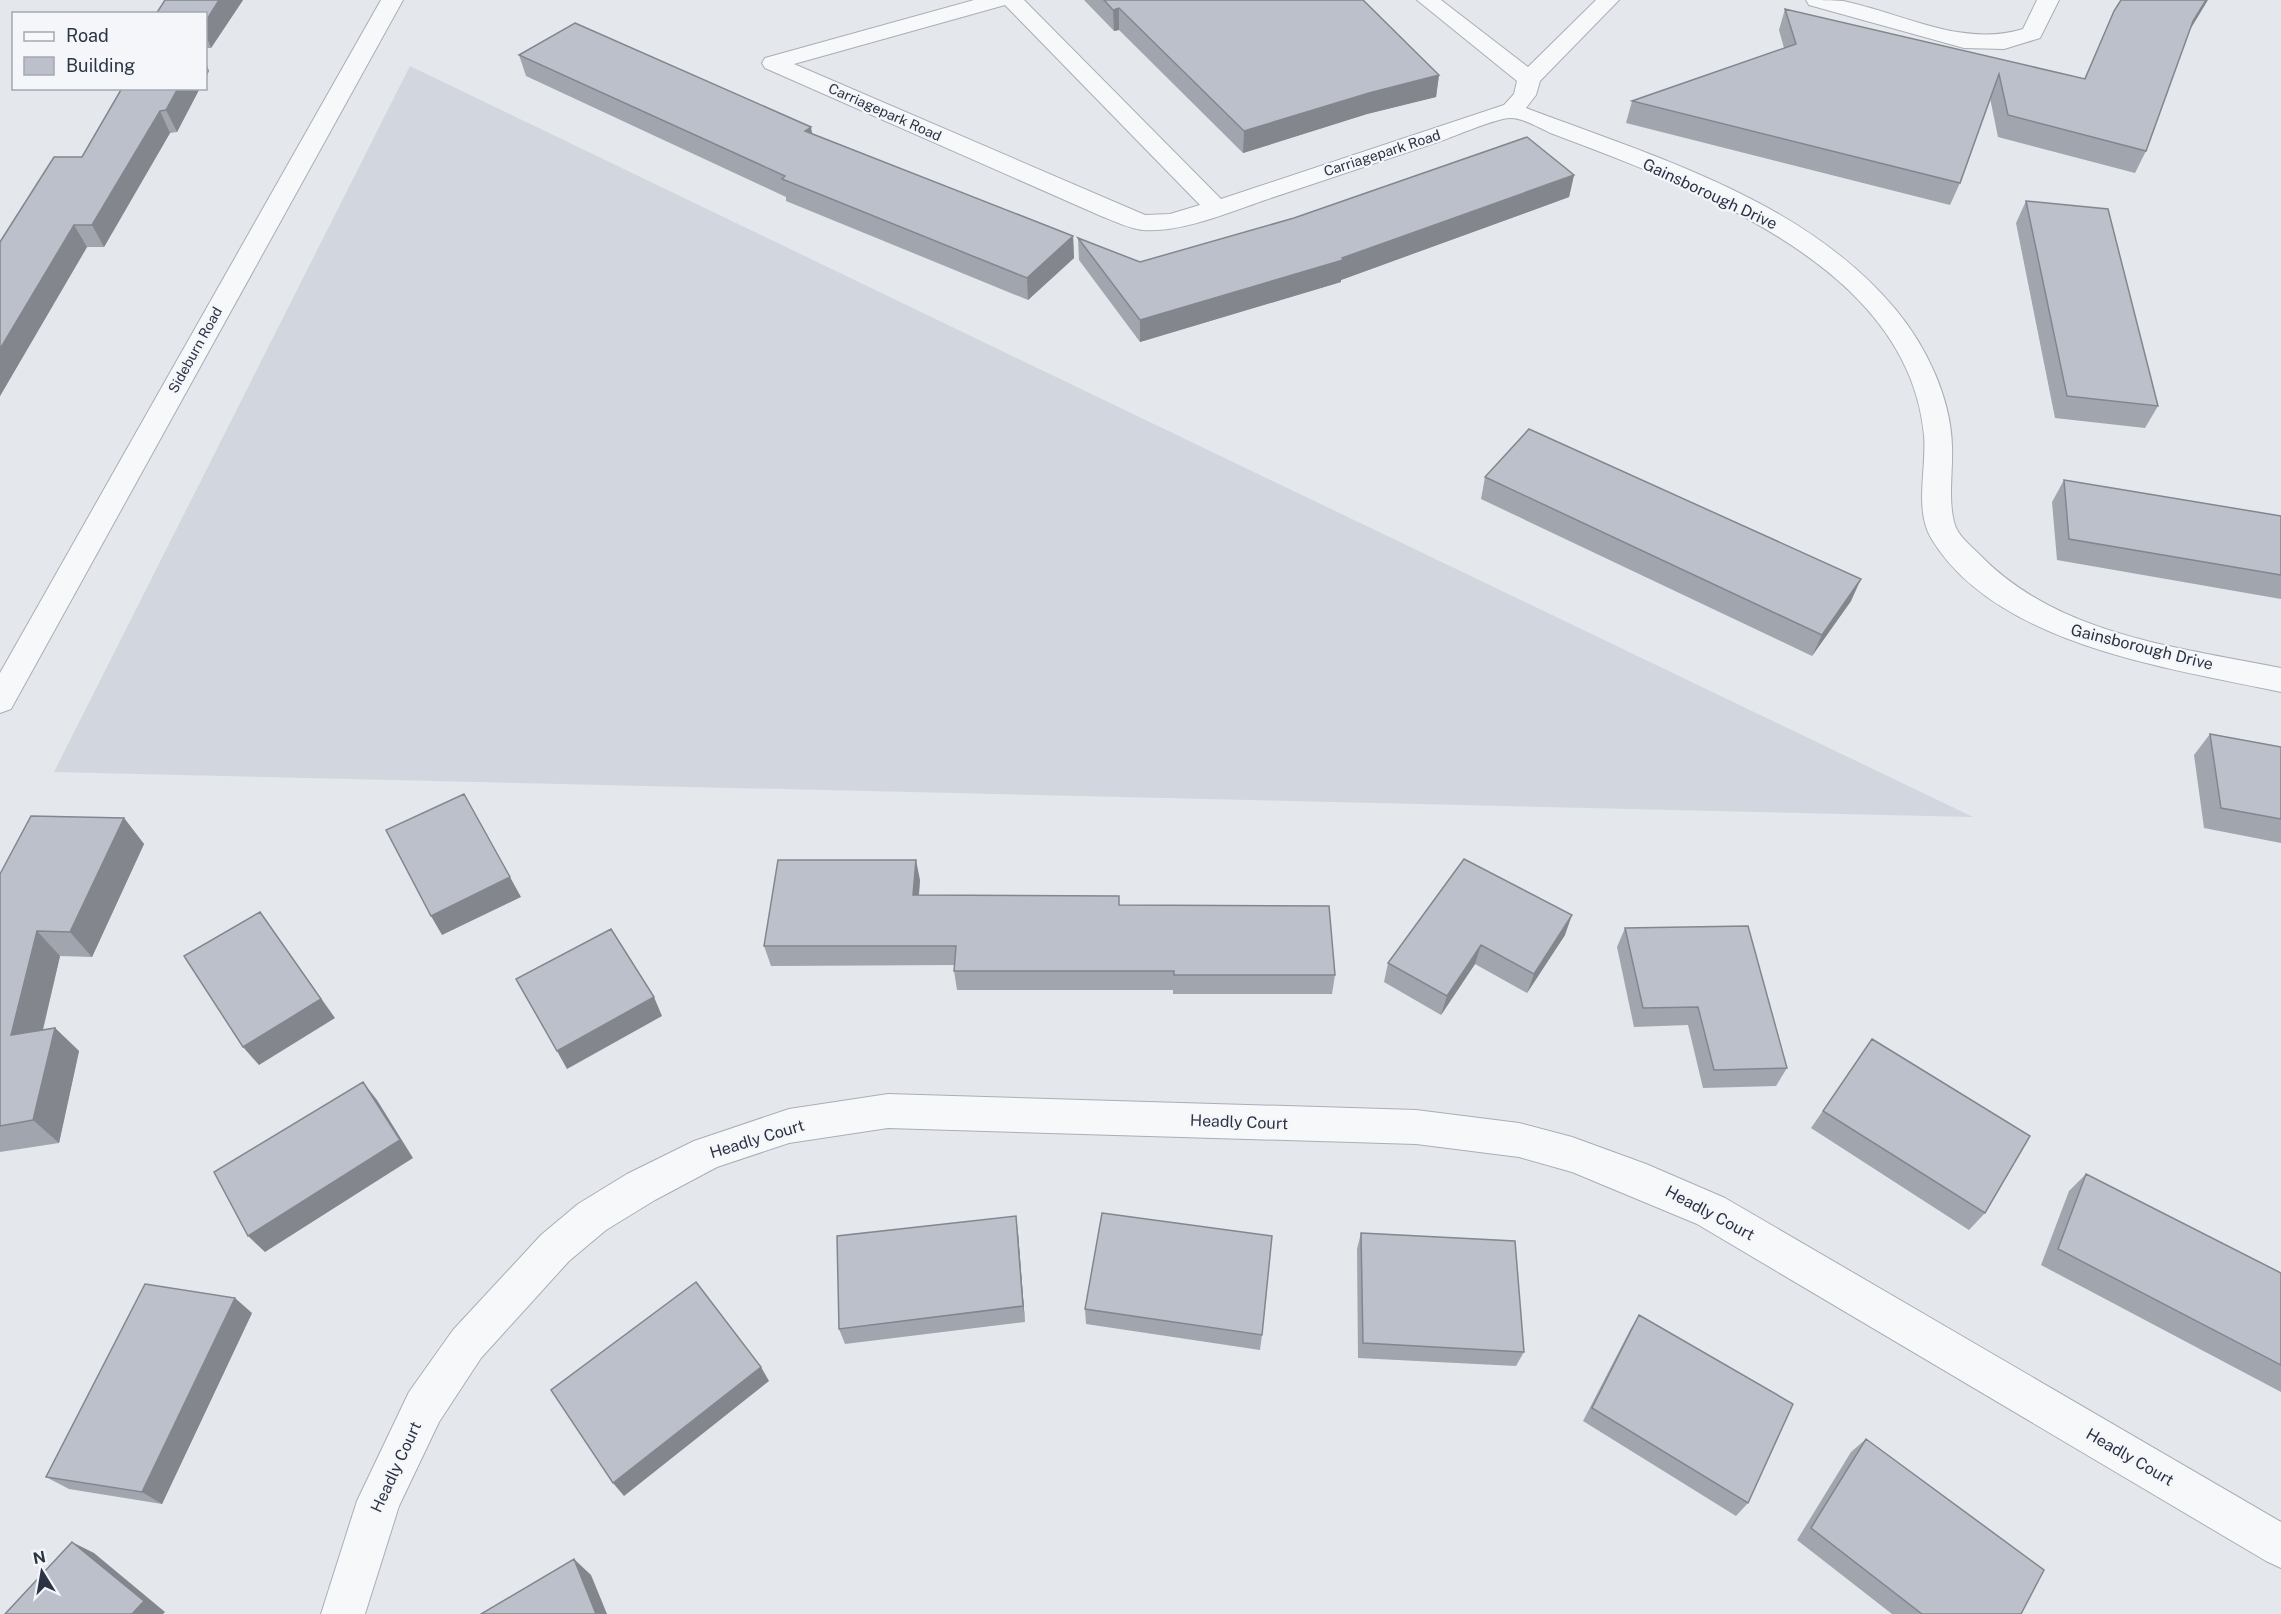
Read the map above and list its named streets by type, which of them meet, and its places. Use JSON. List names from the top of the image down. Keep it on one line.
{"streets":{"street":["Carriagepark Road","Gainsborough Drive","Sideburn Road","Headly Court"]},"crossings":[["Carriagepark Road","Gainsborough Drive"]],"legend":["Road","Building"],"north":"top"}
